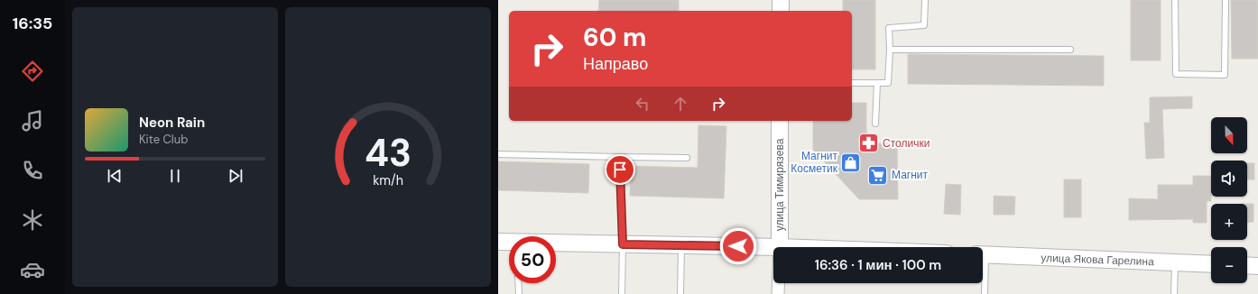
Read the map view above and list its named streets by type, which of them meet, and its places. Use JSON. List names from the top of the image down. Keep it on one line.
{"streets":{"main road":["улица Тимирязева","улица Якова Гарелина"]},"places":{"pharmacy":["Столички"],"shop":["Магнит Косметик"],"supermarket":["Магнит"]},"north":"bottom","page":{"tabs":"16:35","turn":["60 m","Направо"],"song":["Neon Rain","Kite Club"],"map_buttons":["+","−"],"limit":"50","trip":"16:36 · 1 мин · 100 m","gauge":["43","km/h"]}}
